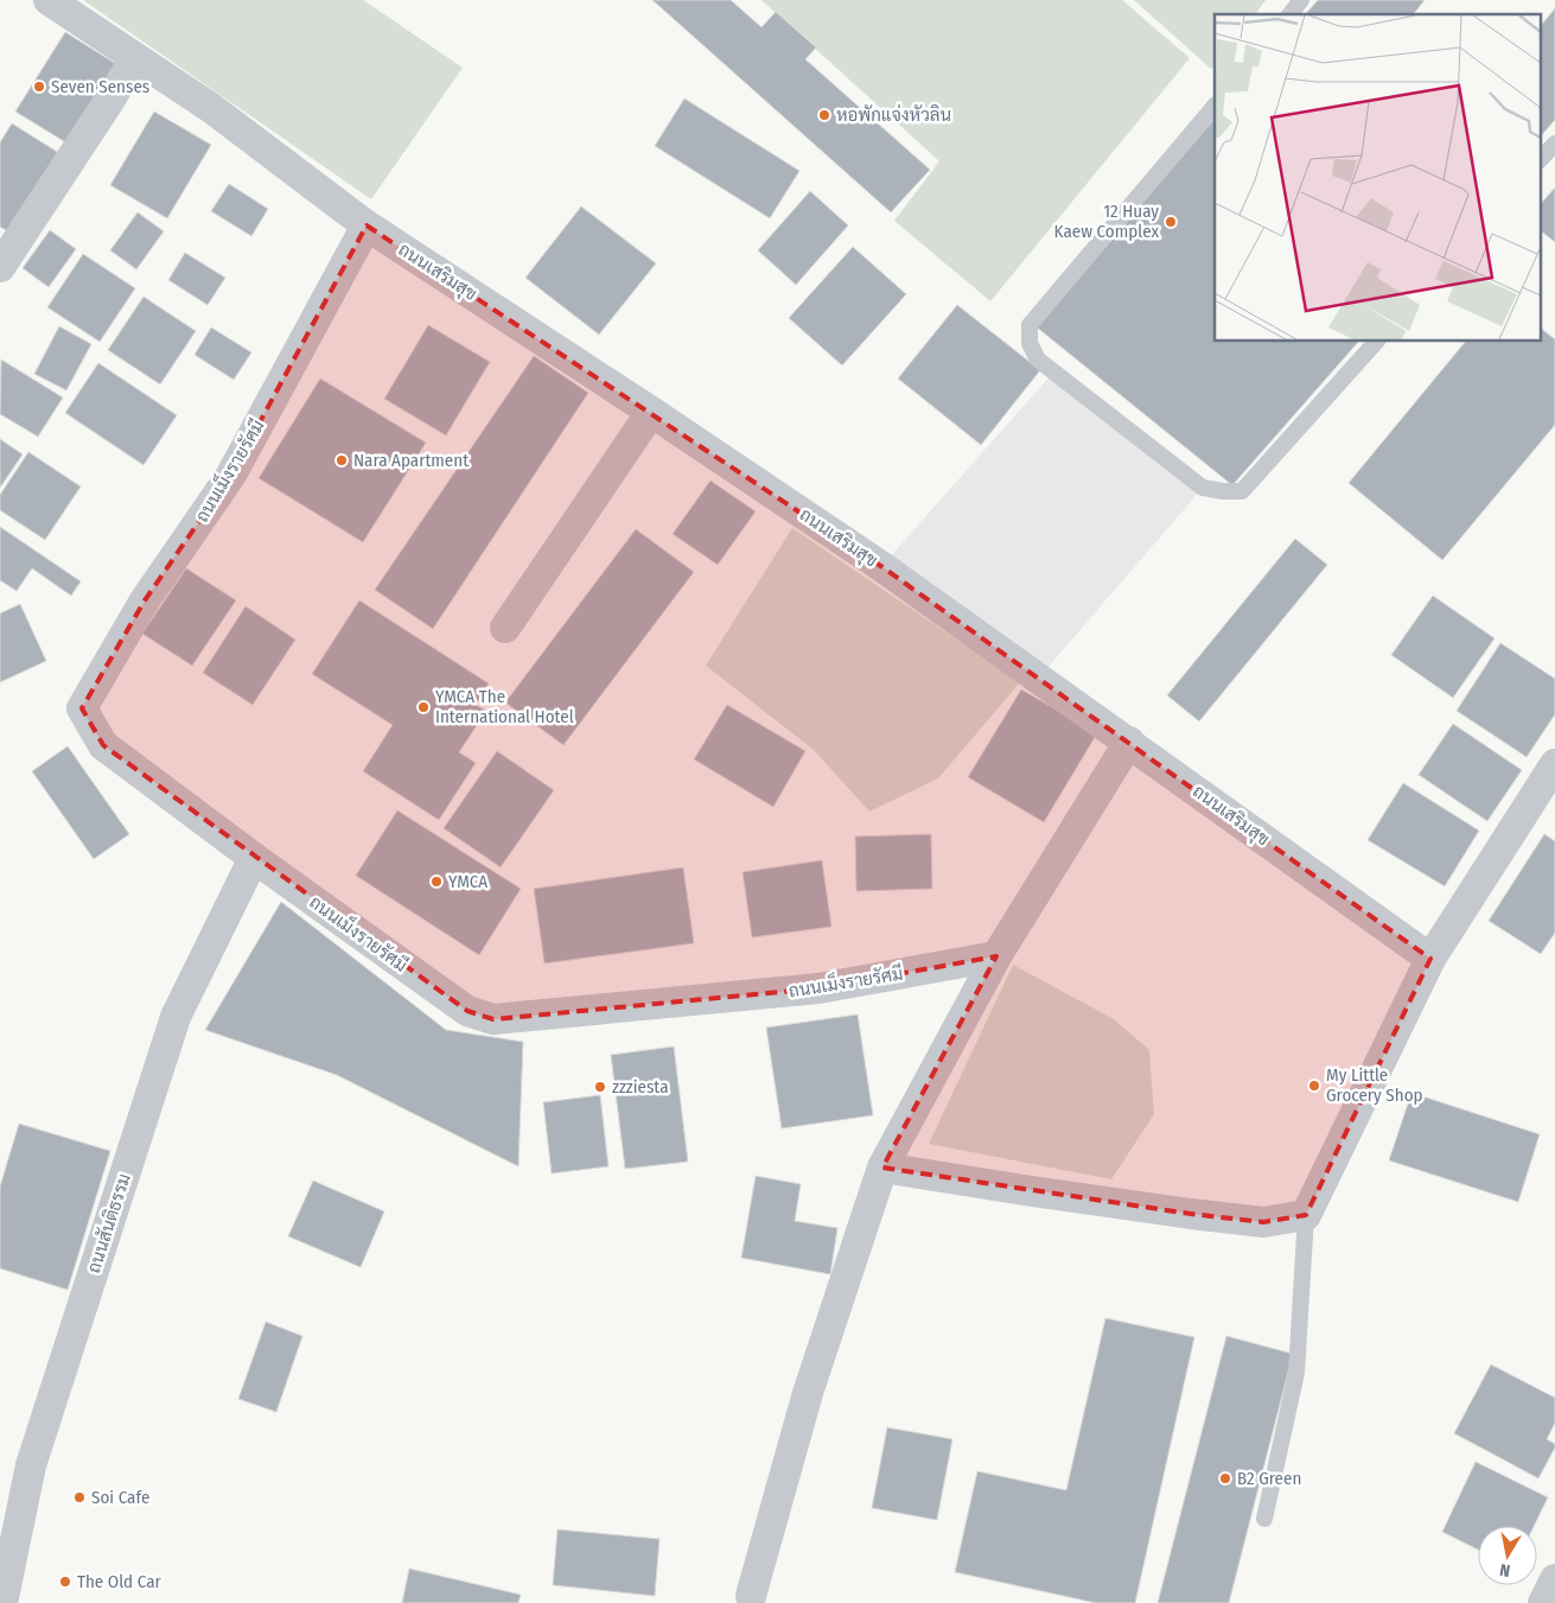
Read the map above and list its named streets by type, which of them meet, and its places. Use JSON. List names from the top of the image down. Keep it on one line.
{"streets":{"street":["ถนนเสริมสุข","ถนนเม็งรายรัศมี","ถนนสันติธรรม"]},"crossings":[["ถนนเสริมสุข","ถนนเม็งรายรัศมี"],["ถนนเม็งรายรัศมี","ถนนสันติธรรม"]],"places":["Seven Senses","หอพักแจ่งหัวลิน","12 Huay Kaew Complex","Nara Apartment","YMCA The International Hotel","YMCA","My Little Grocery Shop","zzziesta","B2 Green","Soi Cafe","The Old Car"],"north":"bottom"}
